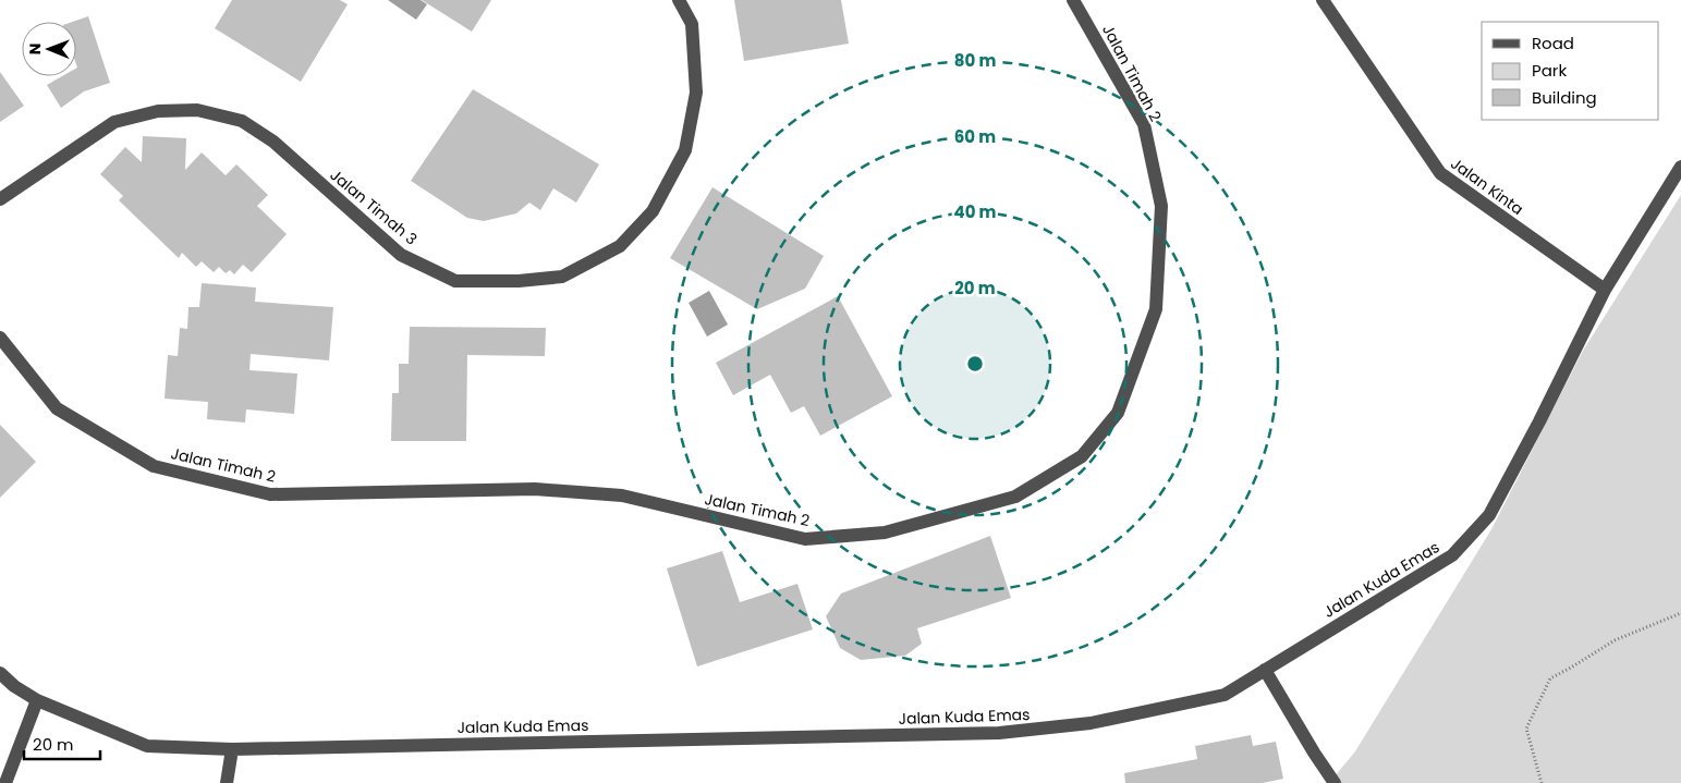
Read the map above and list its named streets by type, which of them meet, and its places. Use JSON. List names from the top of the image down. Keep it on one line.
{"streets":{"street":["Jalan Timah 2","Jalan Kinta","Jalan Timah 3","Jalan Kuda Emas"]},"crossings":[["Jalan Kinta","Jalan Kuda Emas"]],"legend":["Road","Park","Building"],"scale_bar":"20 m","north":"left","rings":["80 m","60 m","40 m","20 m"]}
